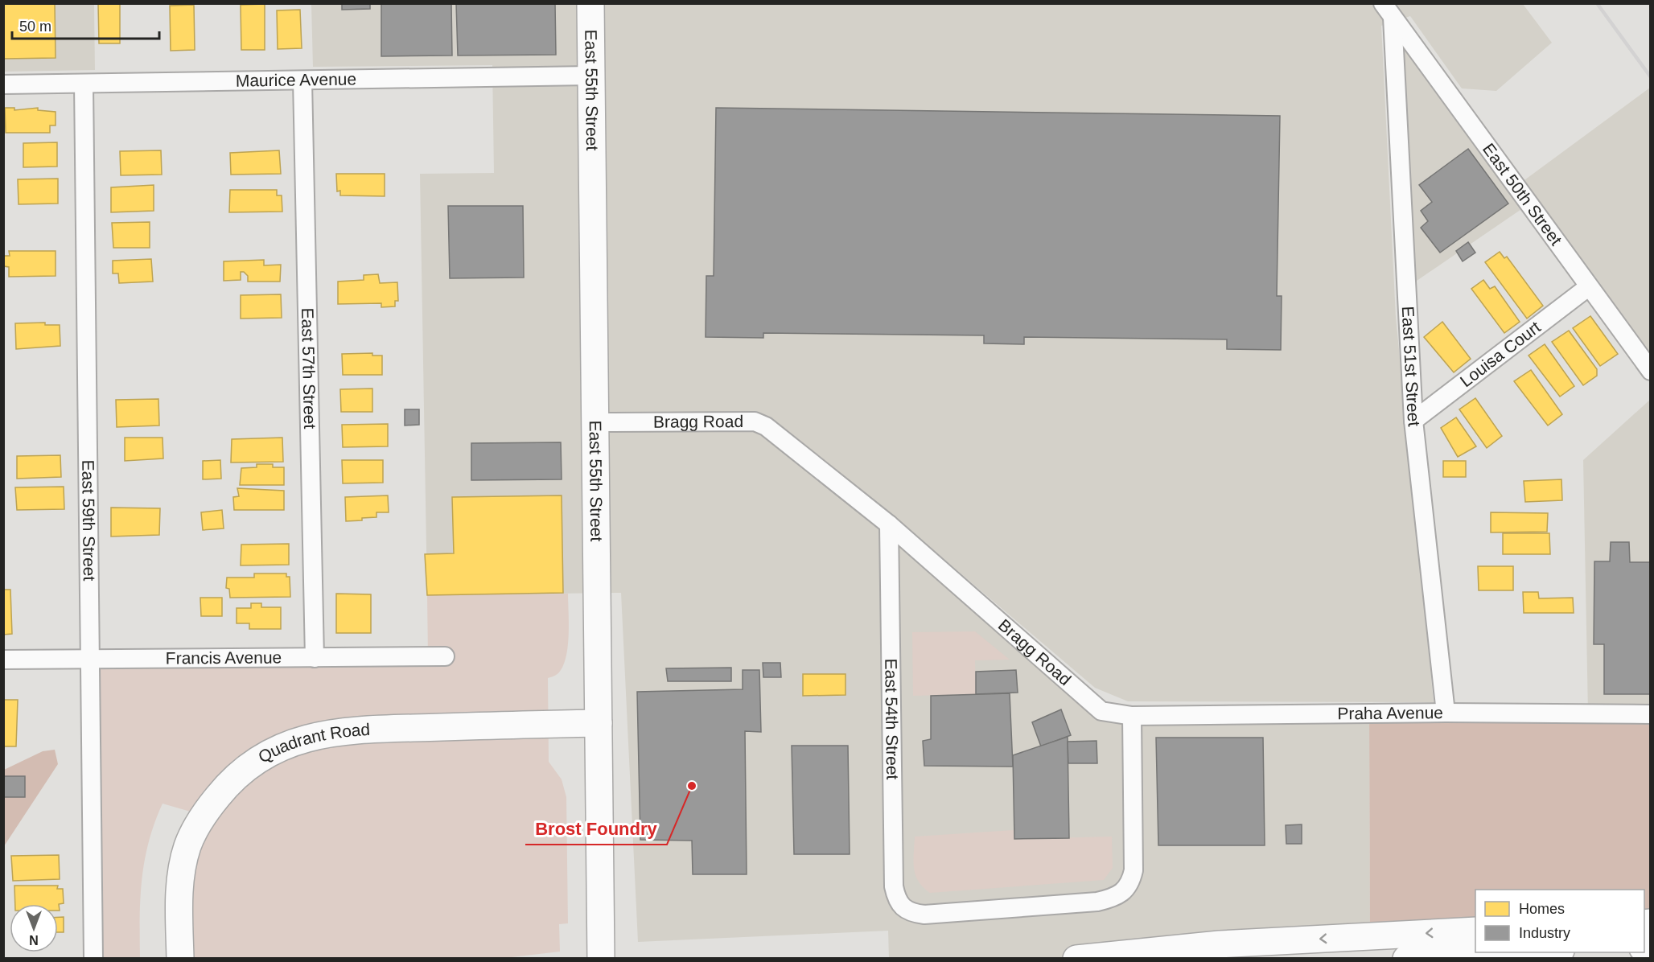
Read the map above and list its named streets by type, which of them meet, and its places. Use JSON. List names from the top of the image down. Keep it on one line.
{"streets":{"main road":["East 55th Street","Quadrant Road"],"street":["Maurice Avenue","East 50th Street","Louisa Court","East 51st Street","East 57th Street","Bragg Road","East 59th Street","Francis Avenue","Praha Avenue","East 54th Street"]},"crossings":[["Maurice Avenue","East 55th Street"],["Maurice Avenue","East 57th Street"],["Maurice Avenue","East 59th Street"],["East 55th Street","Bragg Road"],["East 55th Street","Quadrant Road"],["East 50th Street","Louisa Court"],["East 50th Street","East 51st Street"],["Louisa Court","East 51st Street"],["East 51st Street","Praha Avenue"],["East 57th Street","Francis Avenue"],["Bragg Road","Praha Avenue"],["Bragg Road","East 54th Street"],["East 59th Street","Francis Avenue"],["Praha Avenue","East 54th Street"]],"places":["Brost Foundry"],"legend":["Homes","Industry"],"scale_bar":"50 m","north":"bottom"}
